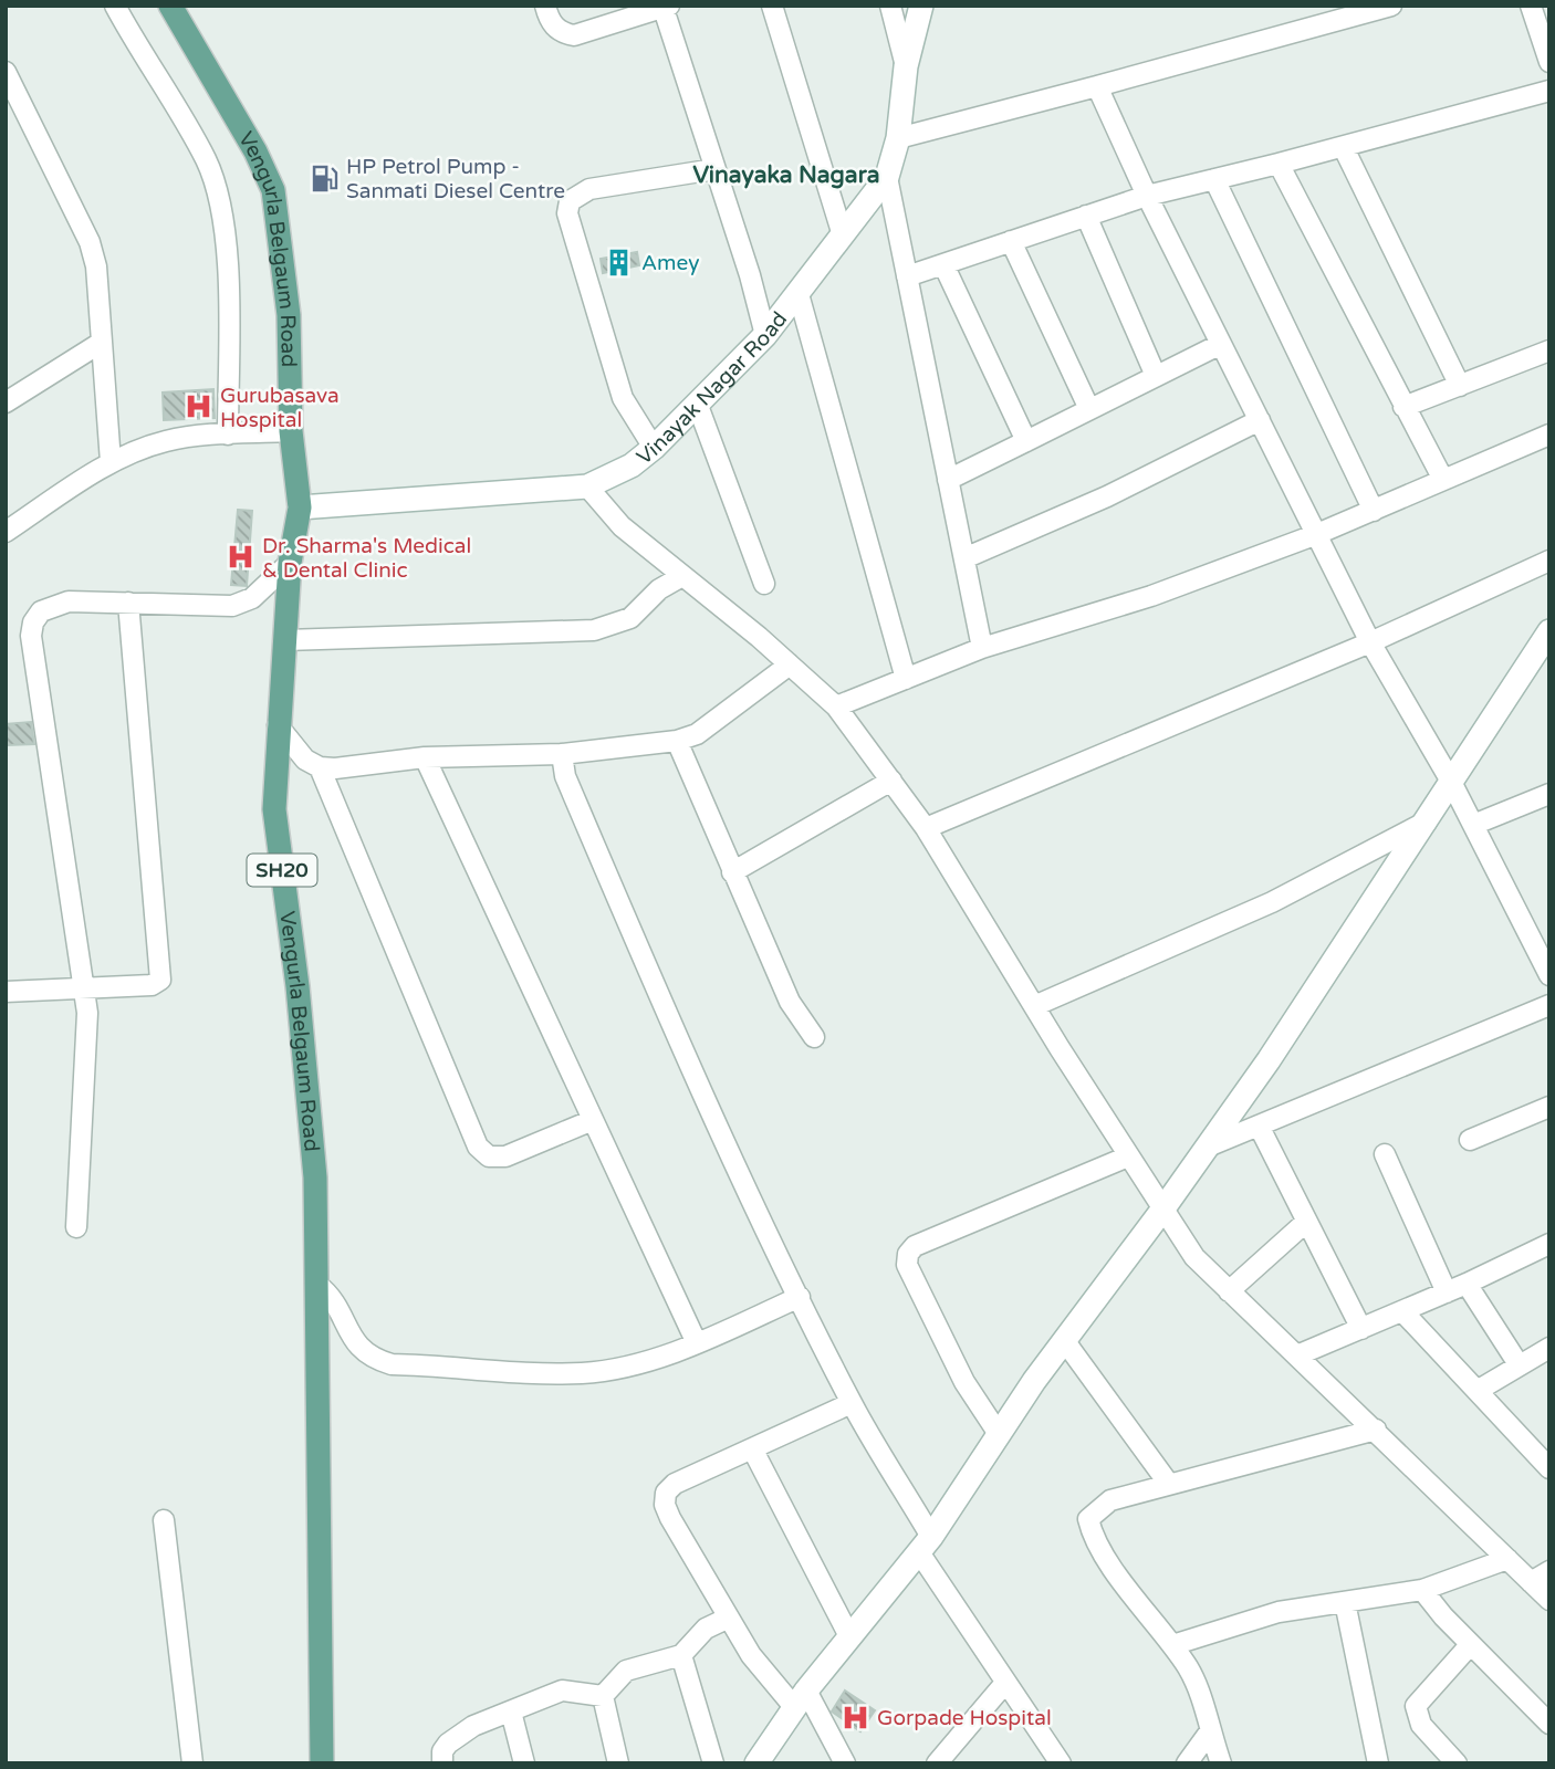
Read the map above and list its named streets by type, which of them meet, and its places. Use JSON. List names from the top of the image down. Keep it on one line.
{"streets":{"main road":["Vengurla Belgaum Road","Vinayak Nagar Road","SH20"]},"crossings":[["Vengurla Belgaum Road","Vinayak Nagar Road"]],"districts":["Vinayaka Nagara"],"places":{"fuel station":["HP Petrol Pump - Sanmati Diesel Centre"],"building":["Amey"],"hospital":["Gurubasava Hospital","Dr. Sharma's Medical & Dental Clinic","Gorpade Hospital"]}}
